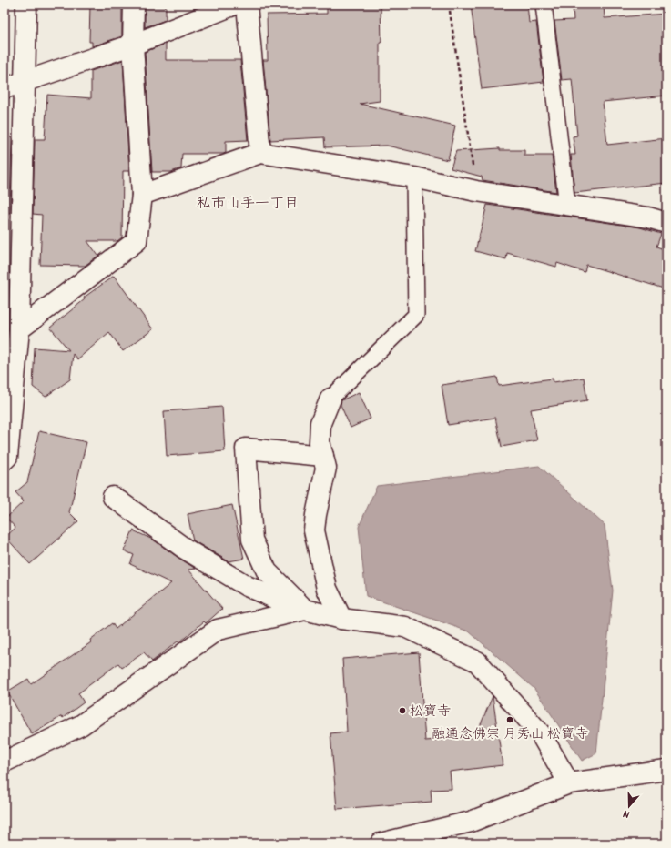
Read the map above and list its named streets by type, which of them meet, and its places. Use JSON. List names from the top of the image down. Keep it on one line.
{"districts":["私市山手一丁目"],"places":["松寶寺","融通念佛宗 月秀山 松寶寺"],"north":"bottom"}
